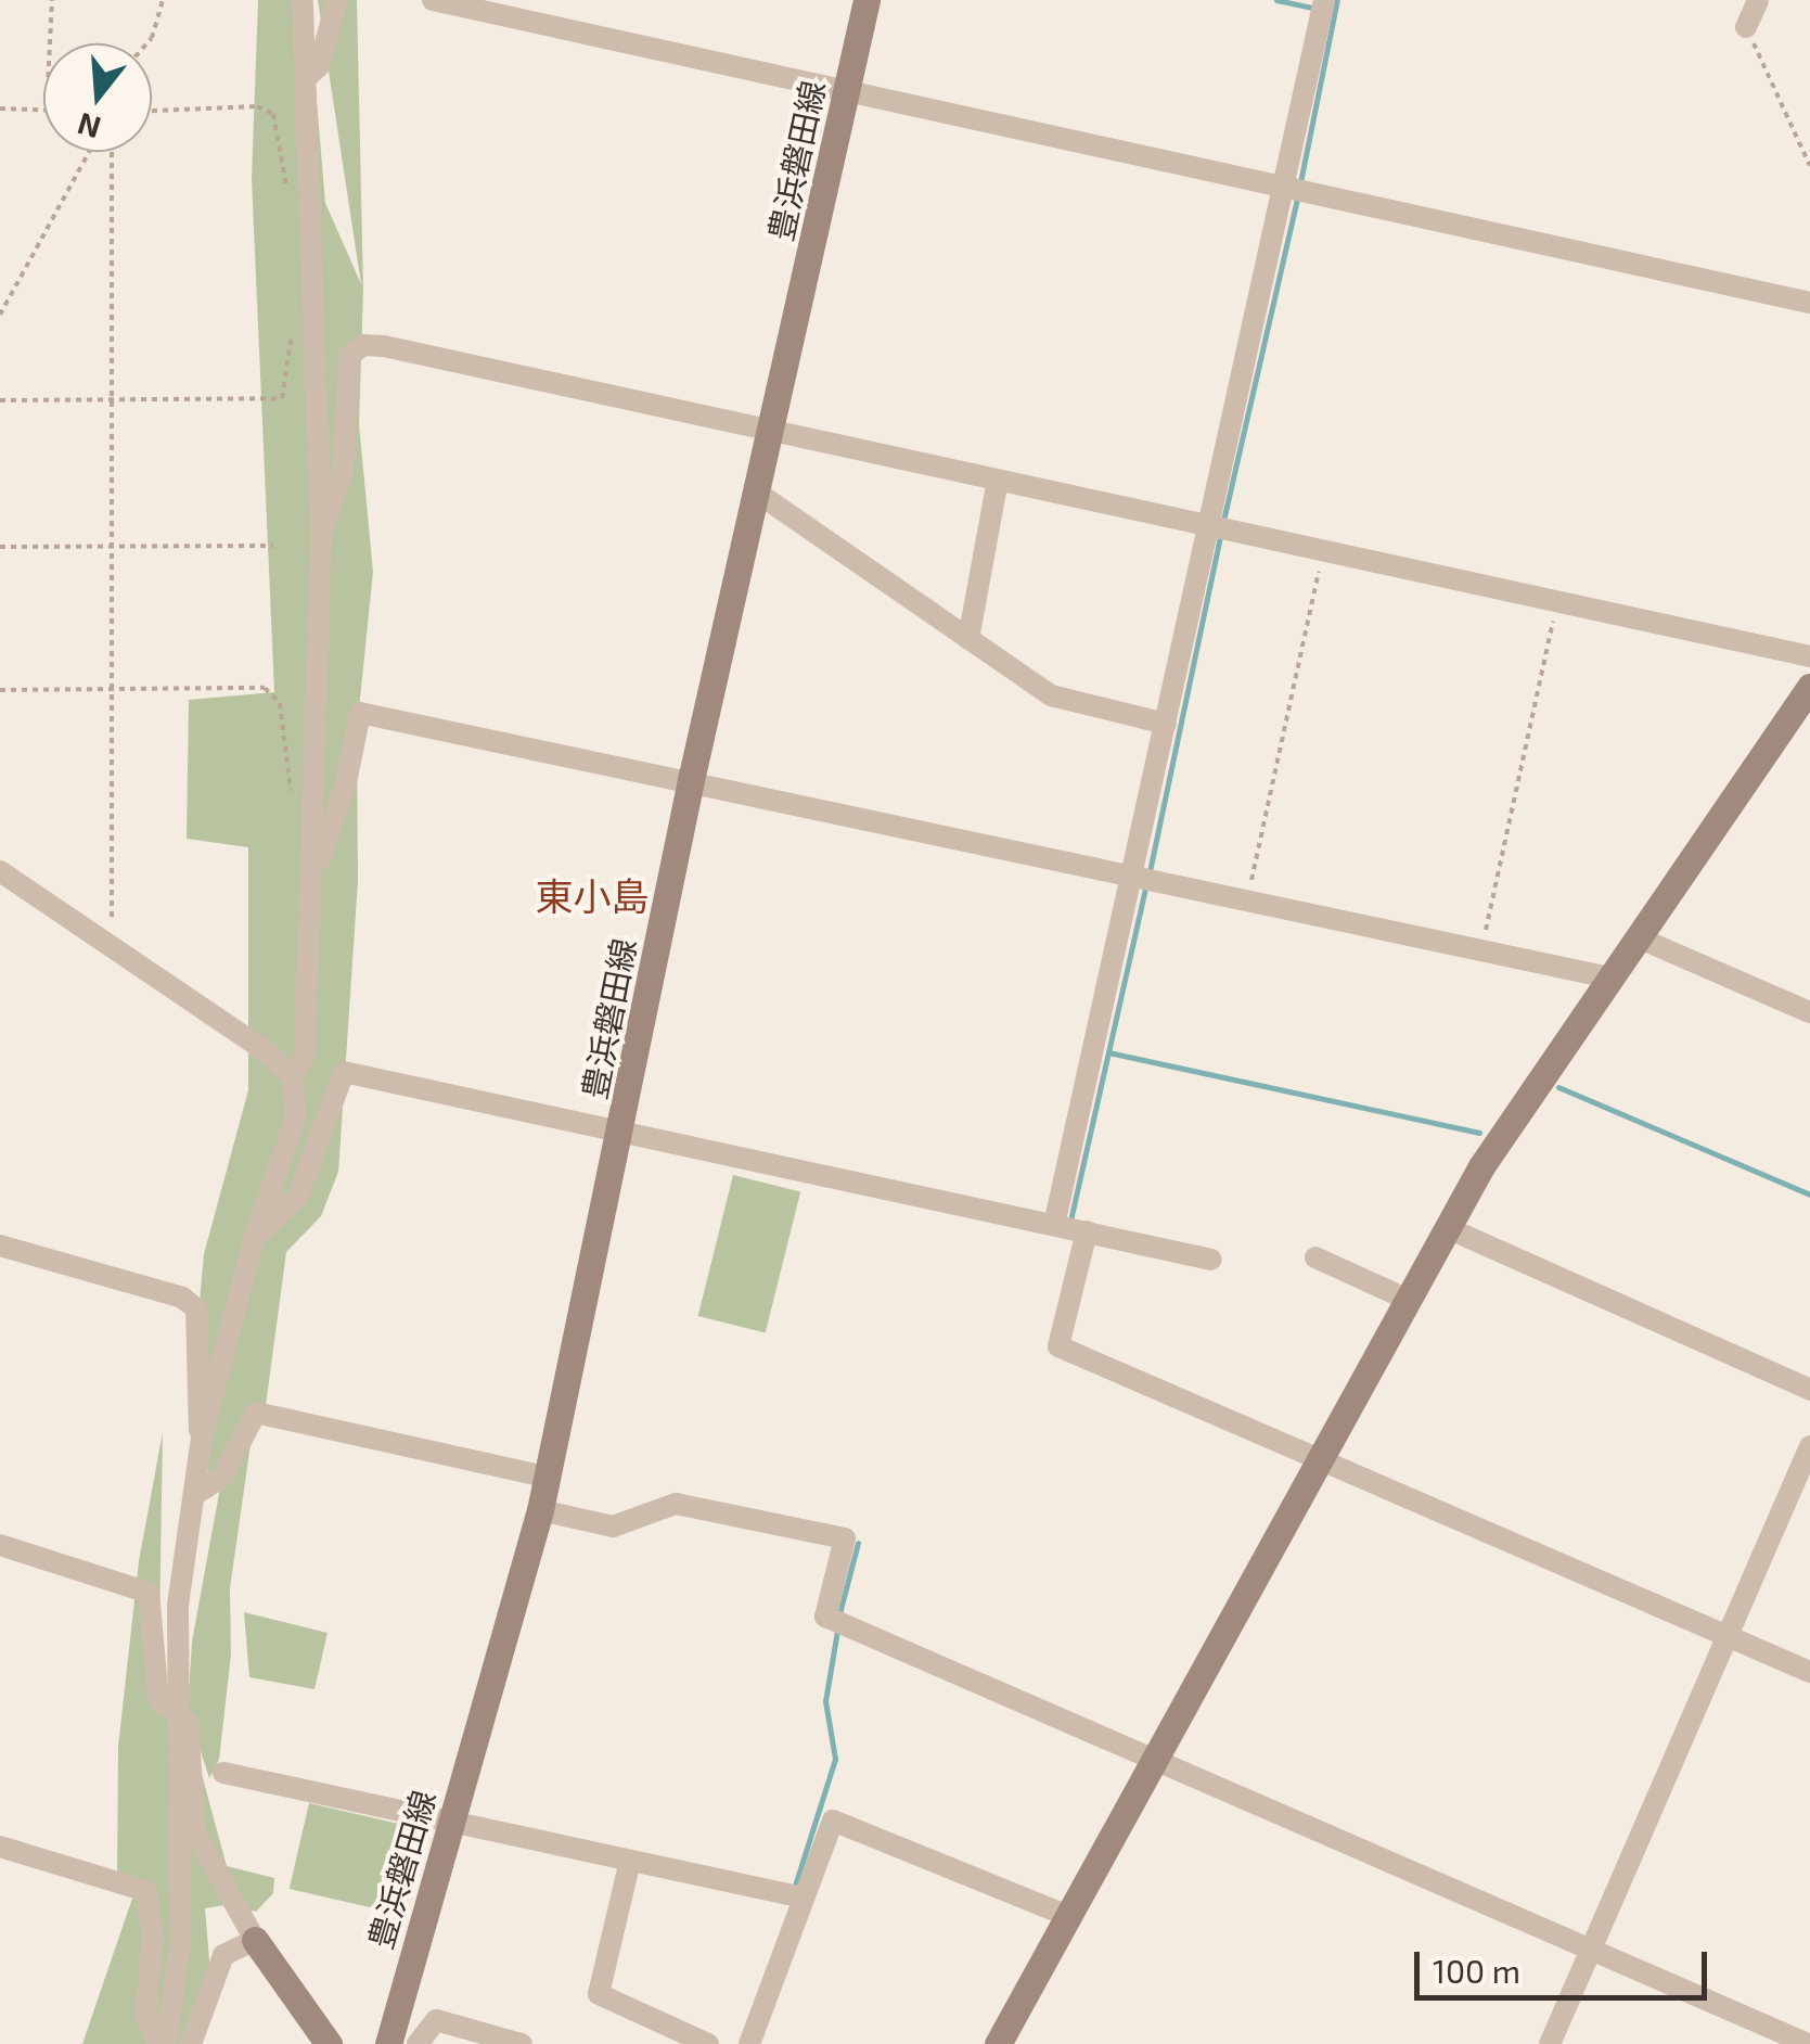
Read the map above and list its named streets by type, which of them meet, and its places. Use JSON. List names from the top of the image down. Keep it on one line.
{"streets":{"main road":["豊浜磐田線"]},"districts":["東小島"],"scale_bar":"100 m","north":"bottom"}
